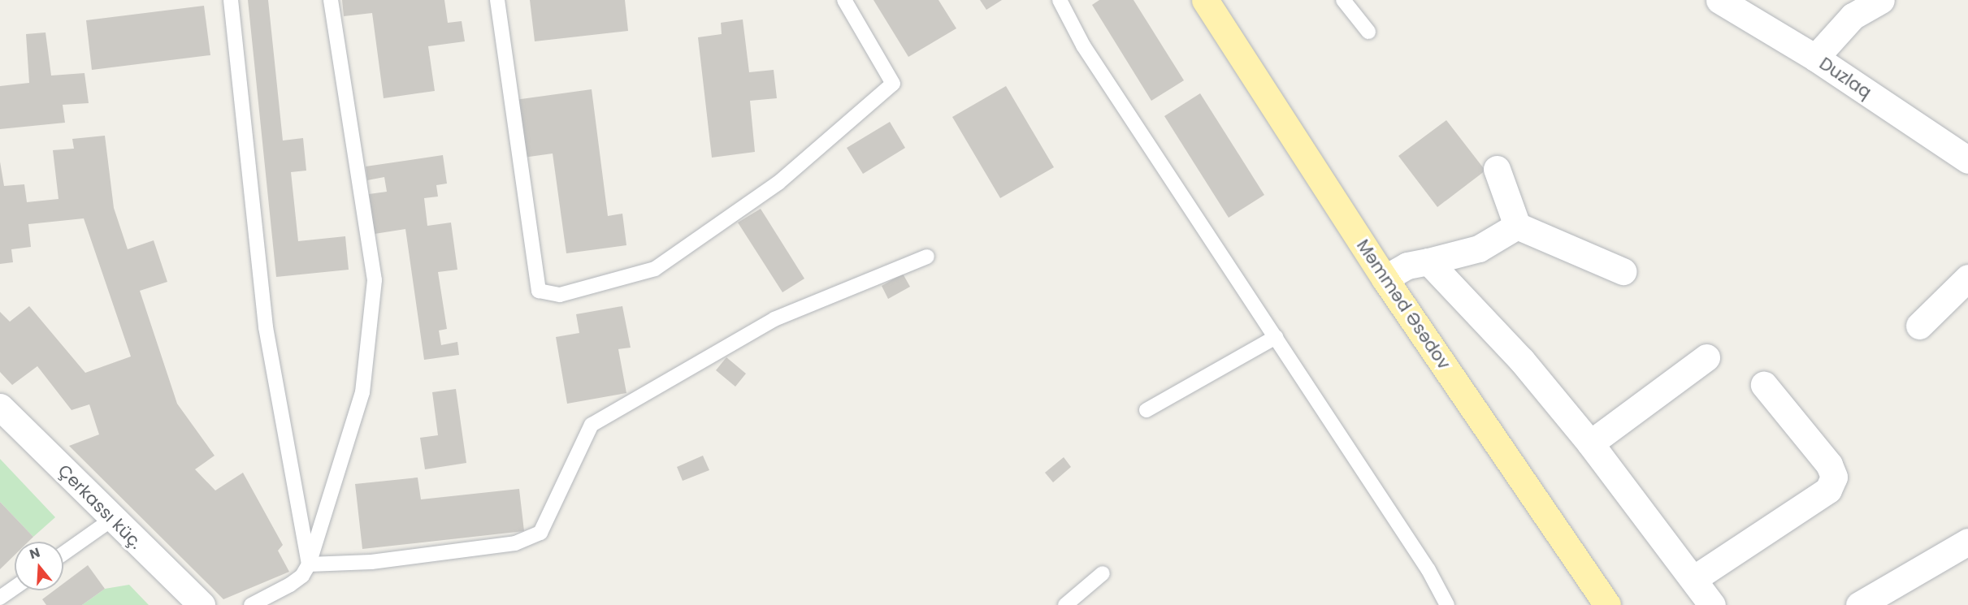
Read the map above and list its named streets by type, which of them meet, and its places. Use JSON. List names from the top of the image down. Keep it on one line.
{"streets":{"main road":["Məmməd Əsədov"],"street":["Duzlaq","Çerkassı küç."]},"north":"top"}
